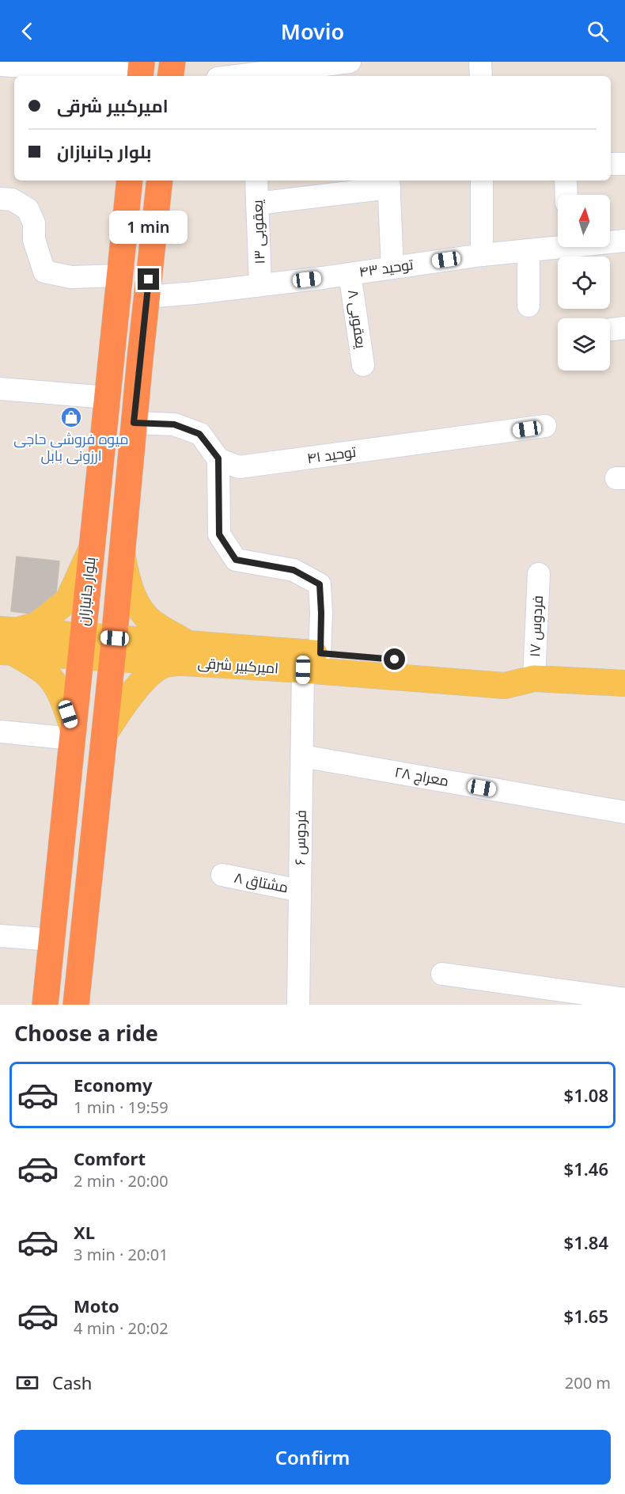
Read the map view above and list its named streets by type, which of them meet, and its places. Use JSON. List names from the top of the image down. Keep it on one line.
{"streets":{"highway":["بلوار جانبازان"],"main road":["امیرکبیر شرقی"],"street":["یعقوبی ۱۳","توحید ۴۳","یعقوبی ۸","توحید ۴۱","فردوس ۱۷","معراج ۲۸","فردوس ۶","مشتاق ۸"]},"crossings":[["یعقوبی ۱۳","توحید ۴۳"],["توحید ۴۳","یعقوبی ۸"],["توحید ۴۱","فردوس ۶"],["بلوار جانبازان","امیرکبیر شرقی"],["فردوس ۱۷","امیرکبیر شرقی"],["امیرکبیر شرقی","فردوس ۶"],["معراج ۲۸","فردوس ۶"],["فردوس ۶","مشتاق ۸"]],"places":{"shop":["میوه فروشی حاجی ارزونی بابل"]},"north":"top","page":{"header":"Movio","banner":["امیرکبیر شرقی","بلوار جانبازان"],"bubble":"1 min","heading":"Choose a ride","list":[{"name":"Economy","note":"1 min · 19:59","value":"$1.08"},{"name":"Comfort","note":"2 min · 20:00","value":"$1.46"},{"name":"XL","note":"3 min · 20:01","value":"$1.84"},{"name":"Moto","note":"4 min · 20:02","value":"$1.65"}],"pay":["Cash","200 m"],"buttons":"Confirm"}}
